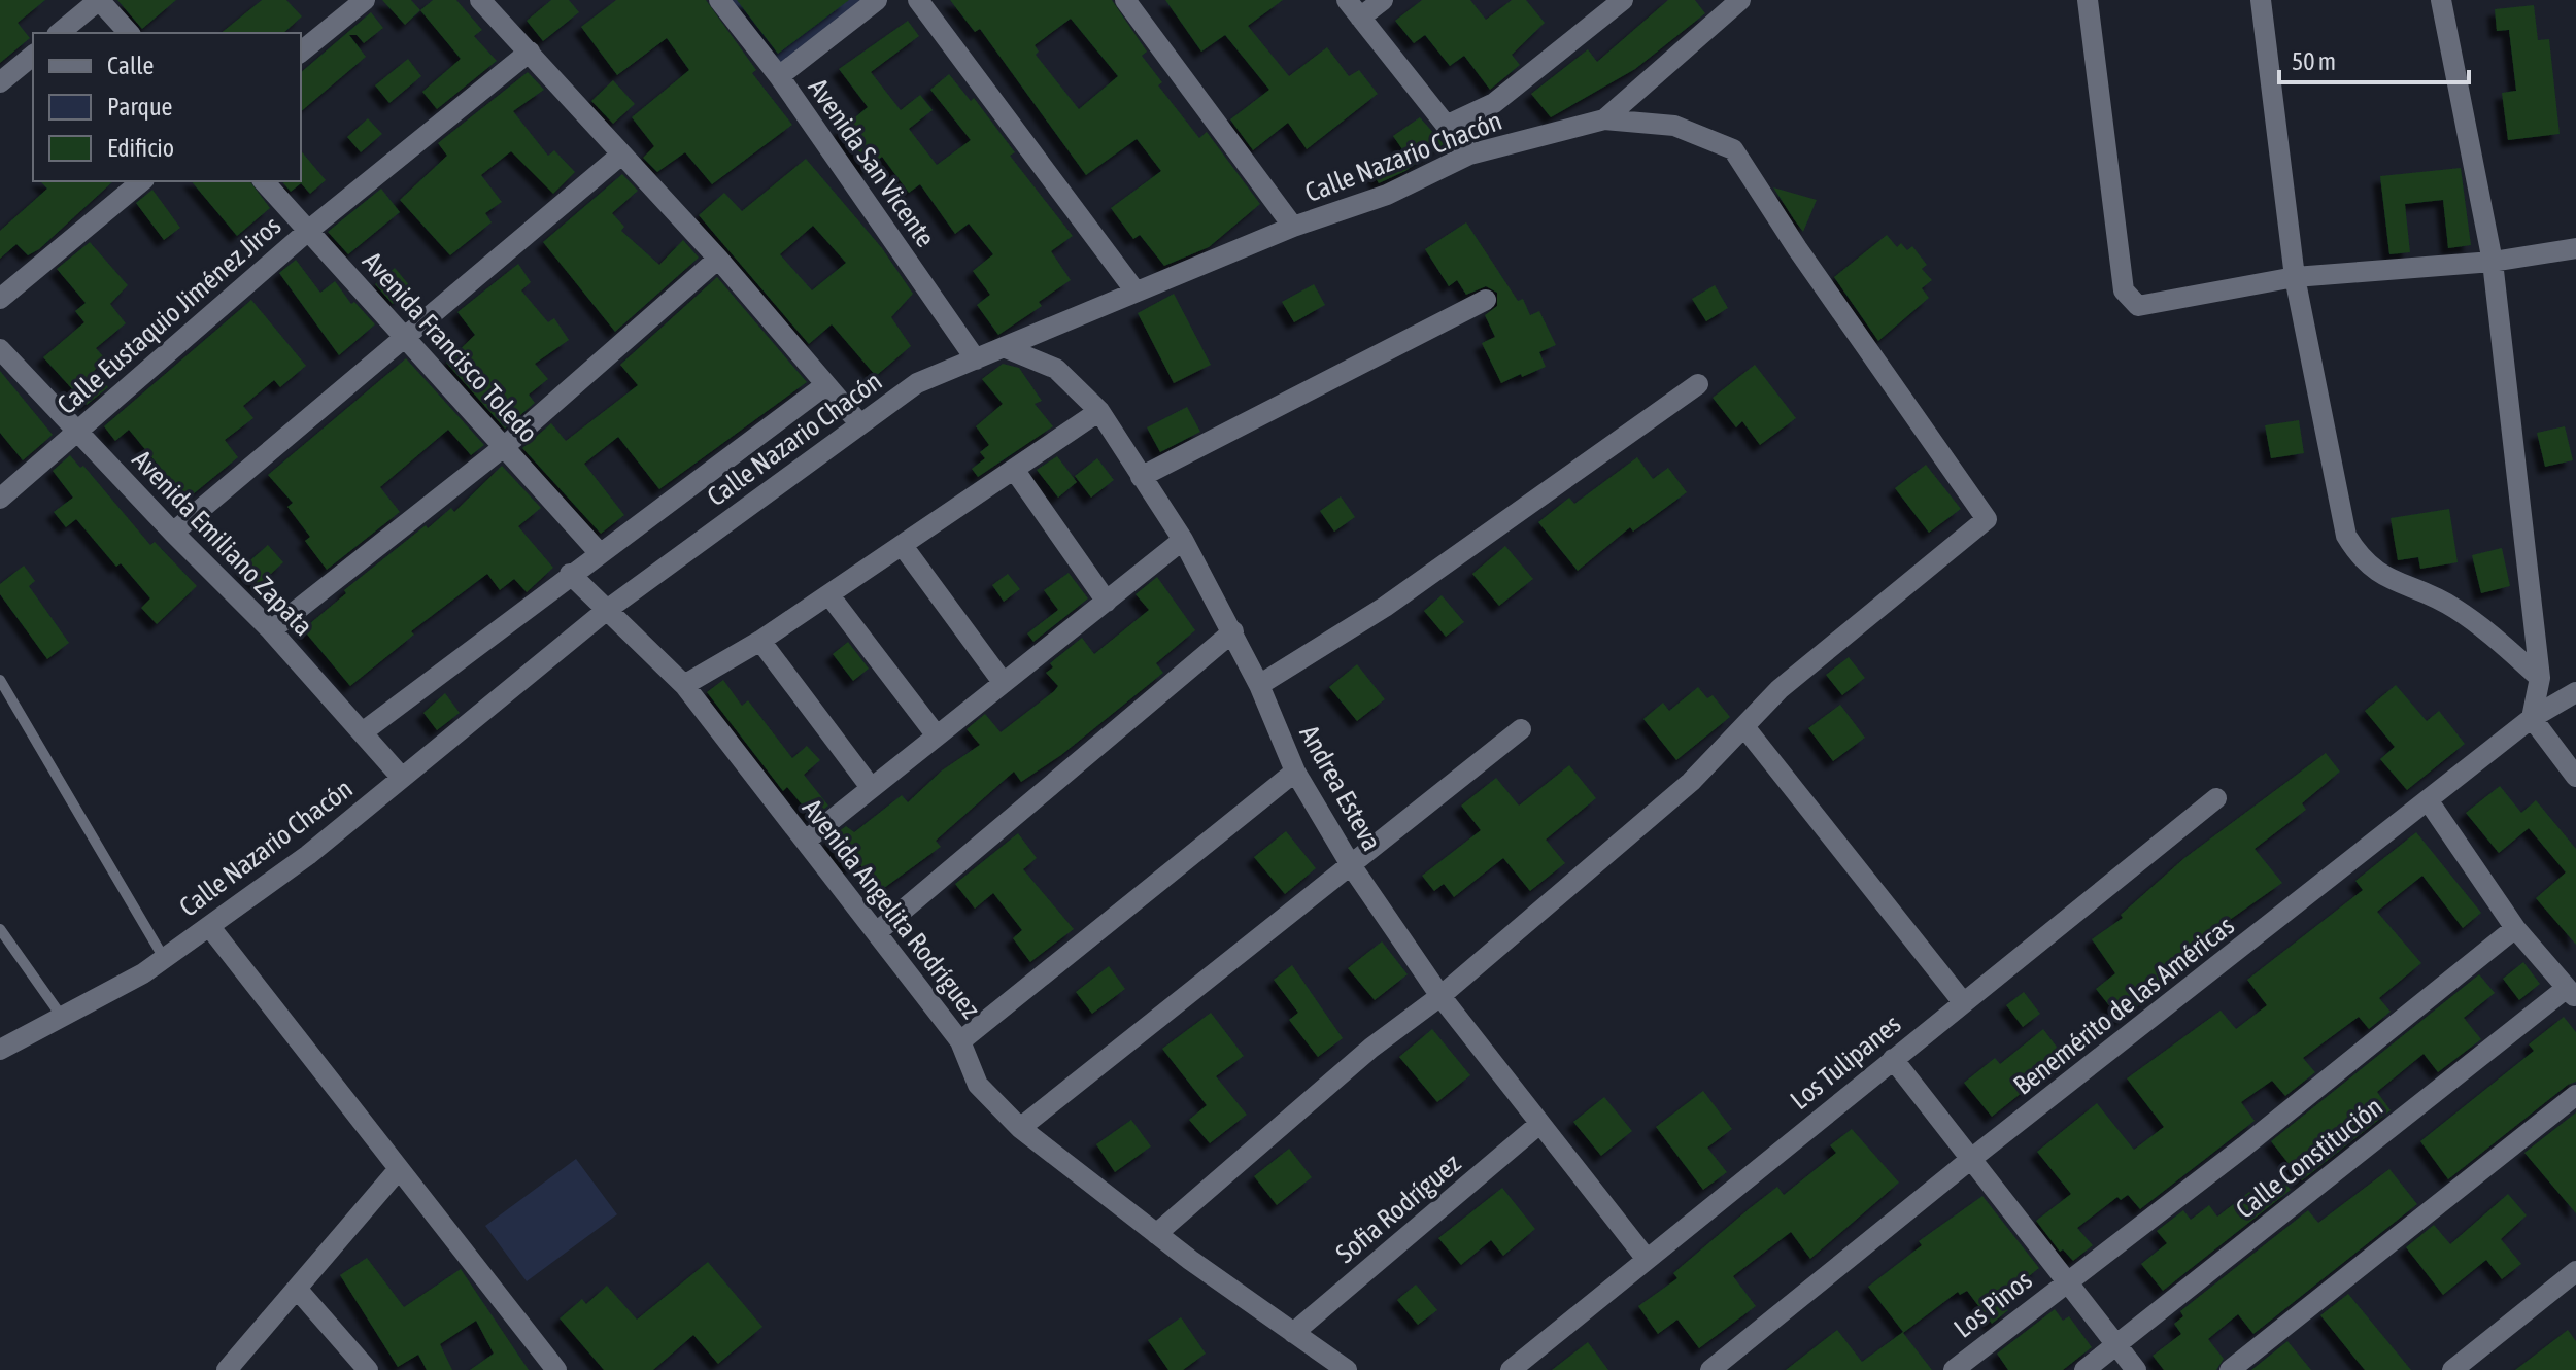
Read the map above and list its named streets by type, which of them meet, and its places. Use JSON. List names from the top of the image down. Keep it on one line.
{"streets":{"street":["Calle Nazario Chacón","Avenida San Vicente","Calle Eustaquio Jiménez Jiros","Avenida Francisco Toledo","Avenida Emiliano Zapata","Andrea Esteva","Avenida Angelita Rodríguez","Benemérito de las Américas","Los Tulipanes","Calle Constitución","Sofia Rodríguez","Los Pinos"]},"crossings":[["Calle Nazario Chacón","Avenida San Vicente"],["Calle Nazario Chacón","Avenida Emiliano Zapata"],["Calle Nazario Chacón","Andrea Esteva"],["Calle Nazario Chacón","Avenida Angelita Rodríguez"],["Calle Eustaquio Jiménez Jiros","Avenida Francisco Toledo"],["Calle Eustaquio Jiménez Jiros","Avenida Emiliano Zapata"],["Andrea Esteva","Los Tulipanes"],["Andrea Esteva","Sofia Rodríguez"],["Avenida Angelita Rodríguez","Sofia Rodríguez"]],"legend":["Calle","Parque","Edificio"],"scale_bar":"50 m"}
